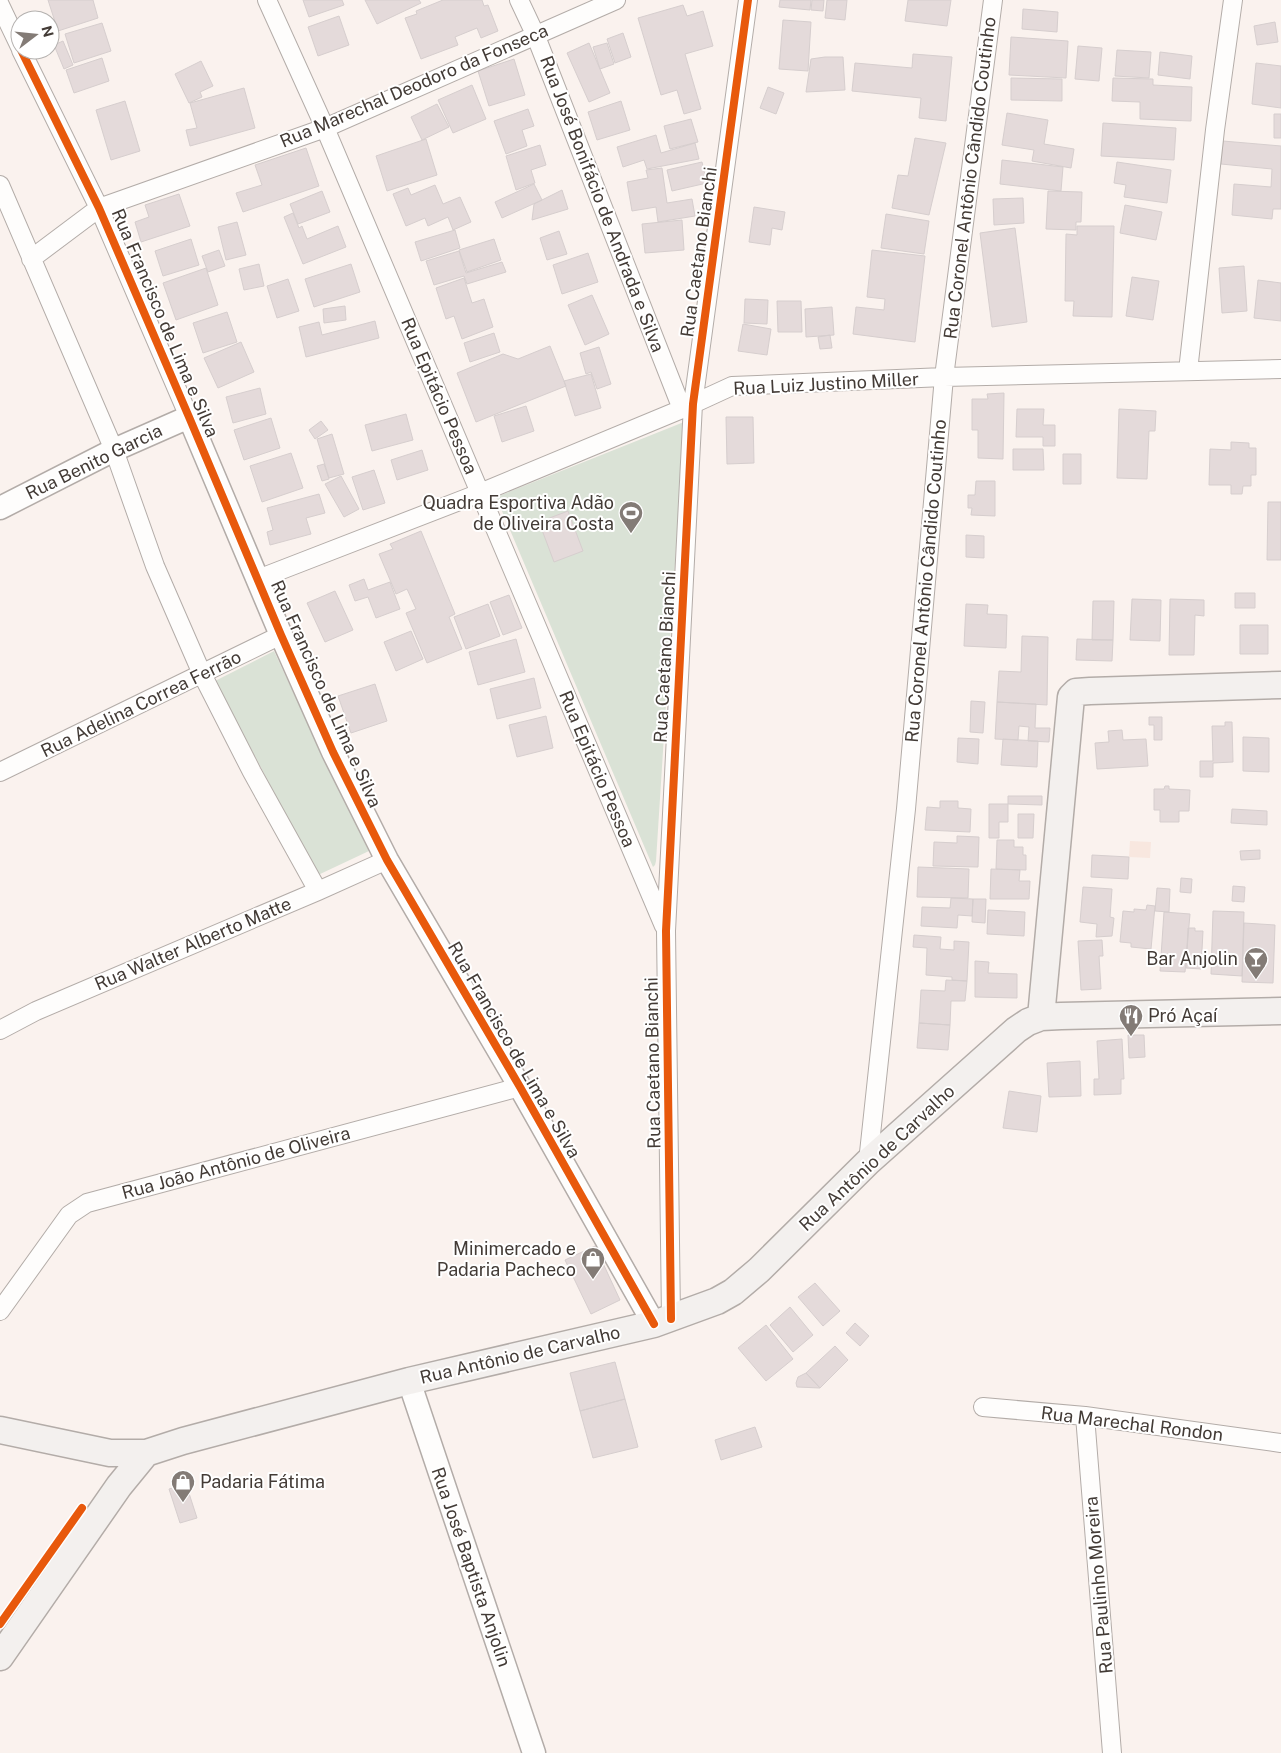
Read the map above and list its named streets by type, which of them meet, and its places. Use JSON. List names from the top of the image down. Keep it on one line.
{"streets":{"main road":["Rua Antônio de Carvalho"],"street":["Rua Marechal Deodoro da Fonseca","Rua Coronel Antônio Cândido Coutinho","Rua José Bonifácio de Andrada e Silva","Rua Caetano Bianchi","Rua Francisco de Lima e Silva","Rua Luiz Justino Miller","Rua Epitácio Pessoa","Rua Benito Garcia","Rua Adelina Correa Ferrão","Rua Walter Alberto Matte","Rua João Antônio de Oliveira","Rua Marechal Rondon","Rua José Baptista Anjolin","Rua Paulinho Moreira"]},"crossings":[["Rua Marechal Deodoro da Fonseca","Rua José Bonifácio de Andrada e Silva"],["Rua Marechal Deodoro da Fonseca","Rua Francisco de Lima e Silva"],["Rua Marechal Deodoro da Fonseca","Rua Epitácio Pessoa"],["Rua Coronel Antônio Cândido Coutinho","Rua Luiz Justino Miller"],["Rua Coronel Antônio Cândido Coutinho","Rua Antônio de Carvalho"],["Rua José Bonifácio de Andrada e Silva","Rua Caetano Bianchi"],["Rua José Bonifácio de Andrada e Silva","Rua Luiz Justino Miller"],["Rua Caetano Bianchi","Rua Francisco de Lima e Silva"],["Rua Caetano Bianchi","Rua Luiz Justino Miller"],["Rua Caetano Bianchi","Rua Epitácio Pessoa"],["Rua Caetano Bianchi","Rua Antônio de Carvalho"],["Rua Francisco de Lima e Silva","Rua Luiz Justino Miller"],["Rua Francisco de Lima e Silva","Rua Benito Garcia"],["Rua Francisco de Lima e Silva","Rua Adelina Correa Ferrão"],["Rua Francisco de Lima e Silva","Rua Walter Alberto Matte"],["Rua Francisco de Lima e Silva","Rua Antônio de Carvalho"],["Rua Francisco de Lima e Silva","Rua João Antônio de Oliveira"],["Rua Luiz Justino Miller","Rua Epitácio Pessoa"],["Rua Antônio de Carvalho","Rua José Baptista Anjolin"],["Rua Marechal Rondon","Rua Paulinho Moreira"]],"places":{"sports":["Quadra Esportiva Adão de Oliveira Costa"],"bar":["Bar Anjolin"],"restaurant":["Pró Açaí"],"shop":["Minimercado e Padaria Pacheco","Padaria Fátima"]},"north":"right"}
